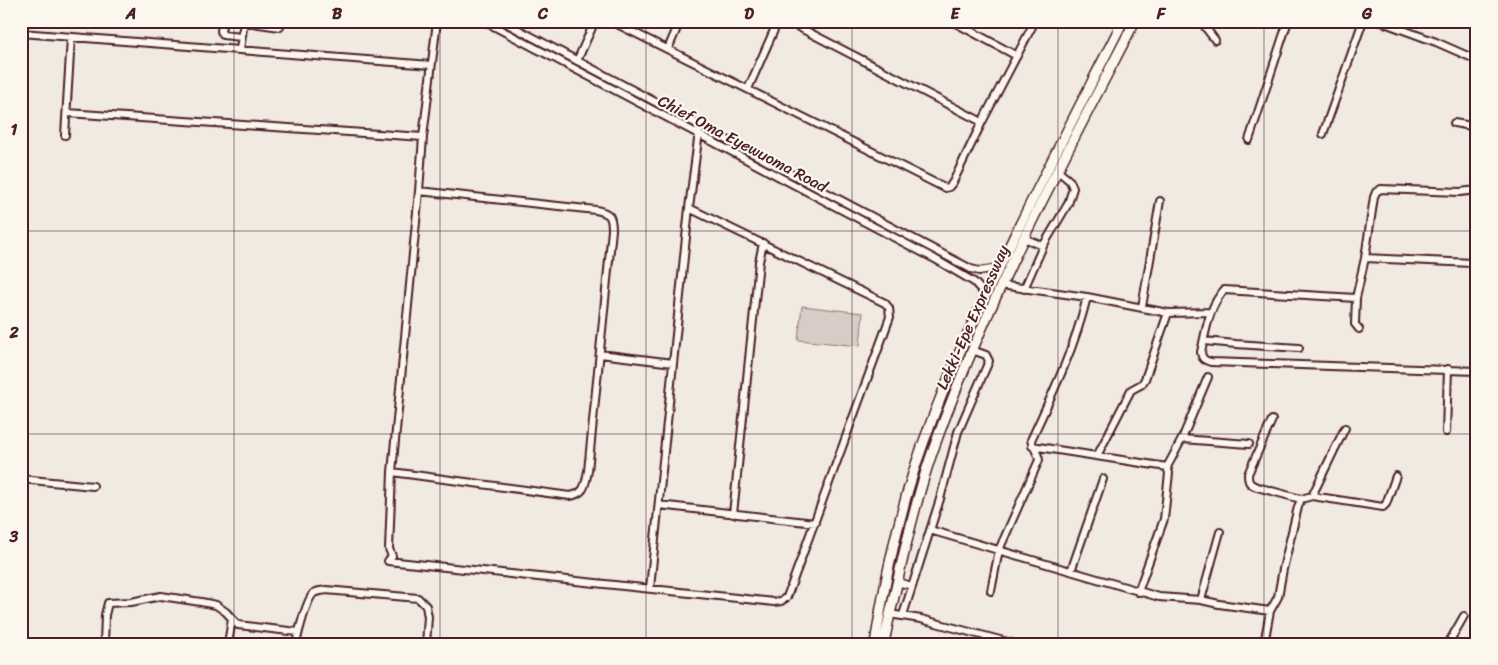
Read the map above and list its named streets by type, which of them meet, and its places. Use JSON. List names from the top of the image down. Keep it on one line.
{"streets":{"highway":["Lekki-Epe Expressway"],"street":["Chief Oma Eyewuoma Road"]},"crossings":[["Chief Oma Eyewuoma Road","Lekki-Epe Expressway"]],"grid":{"columns":["A","B","C","D","E","F","G"],"rows":["1","2","3"]}}
